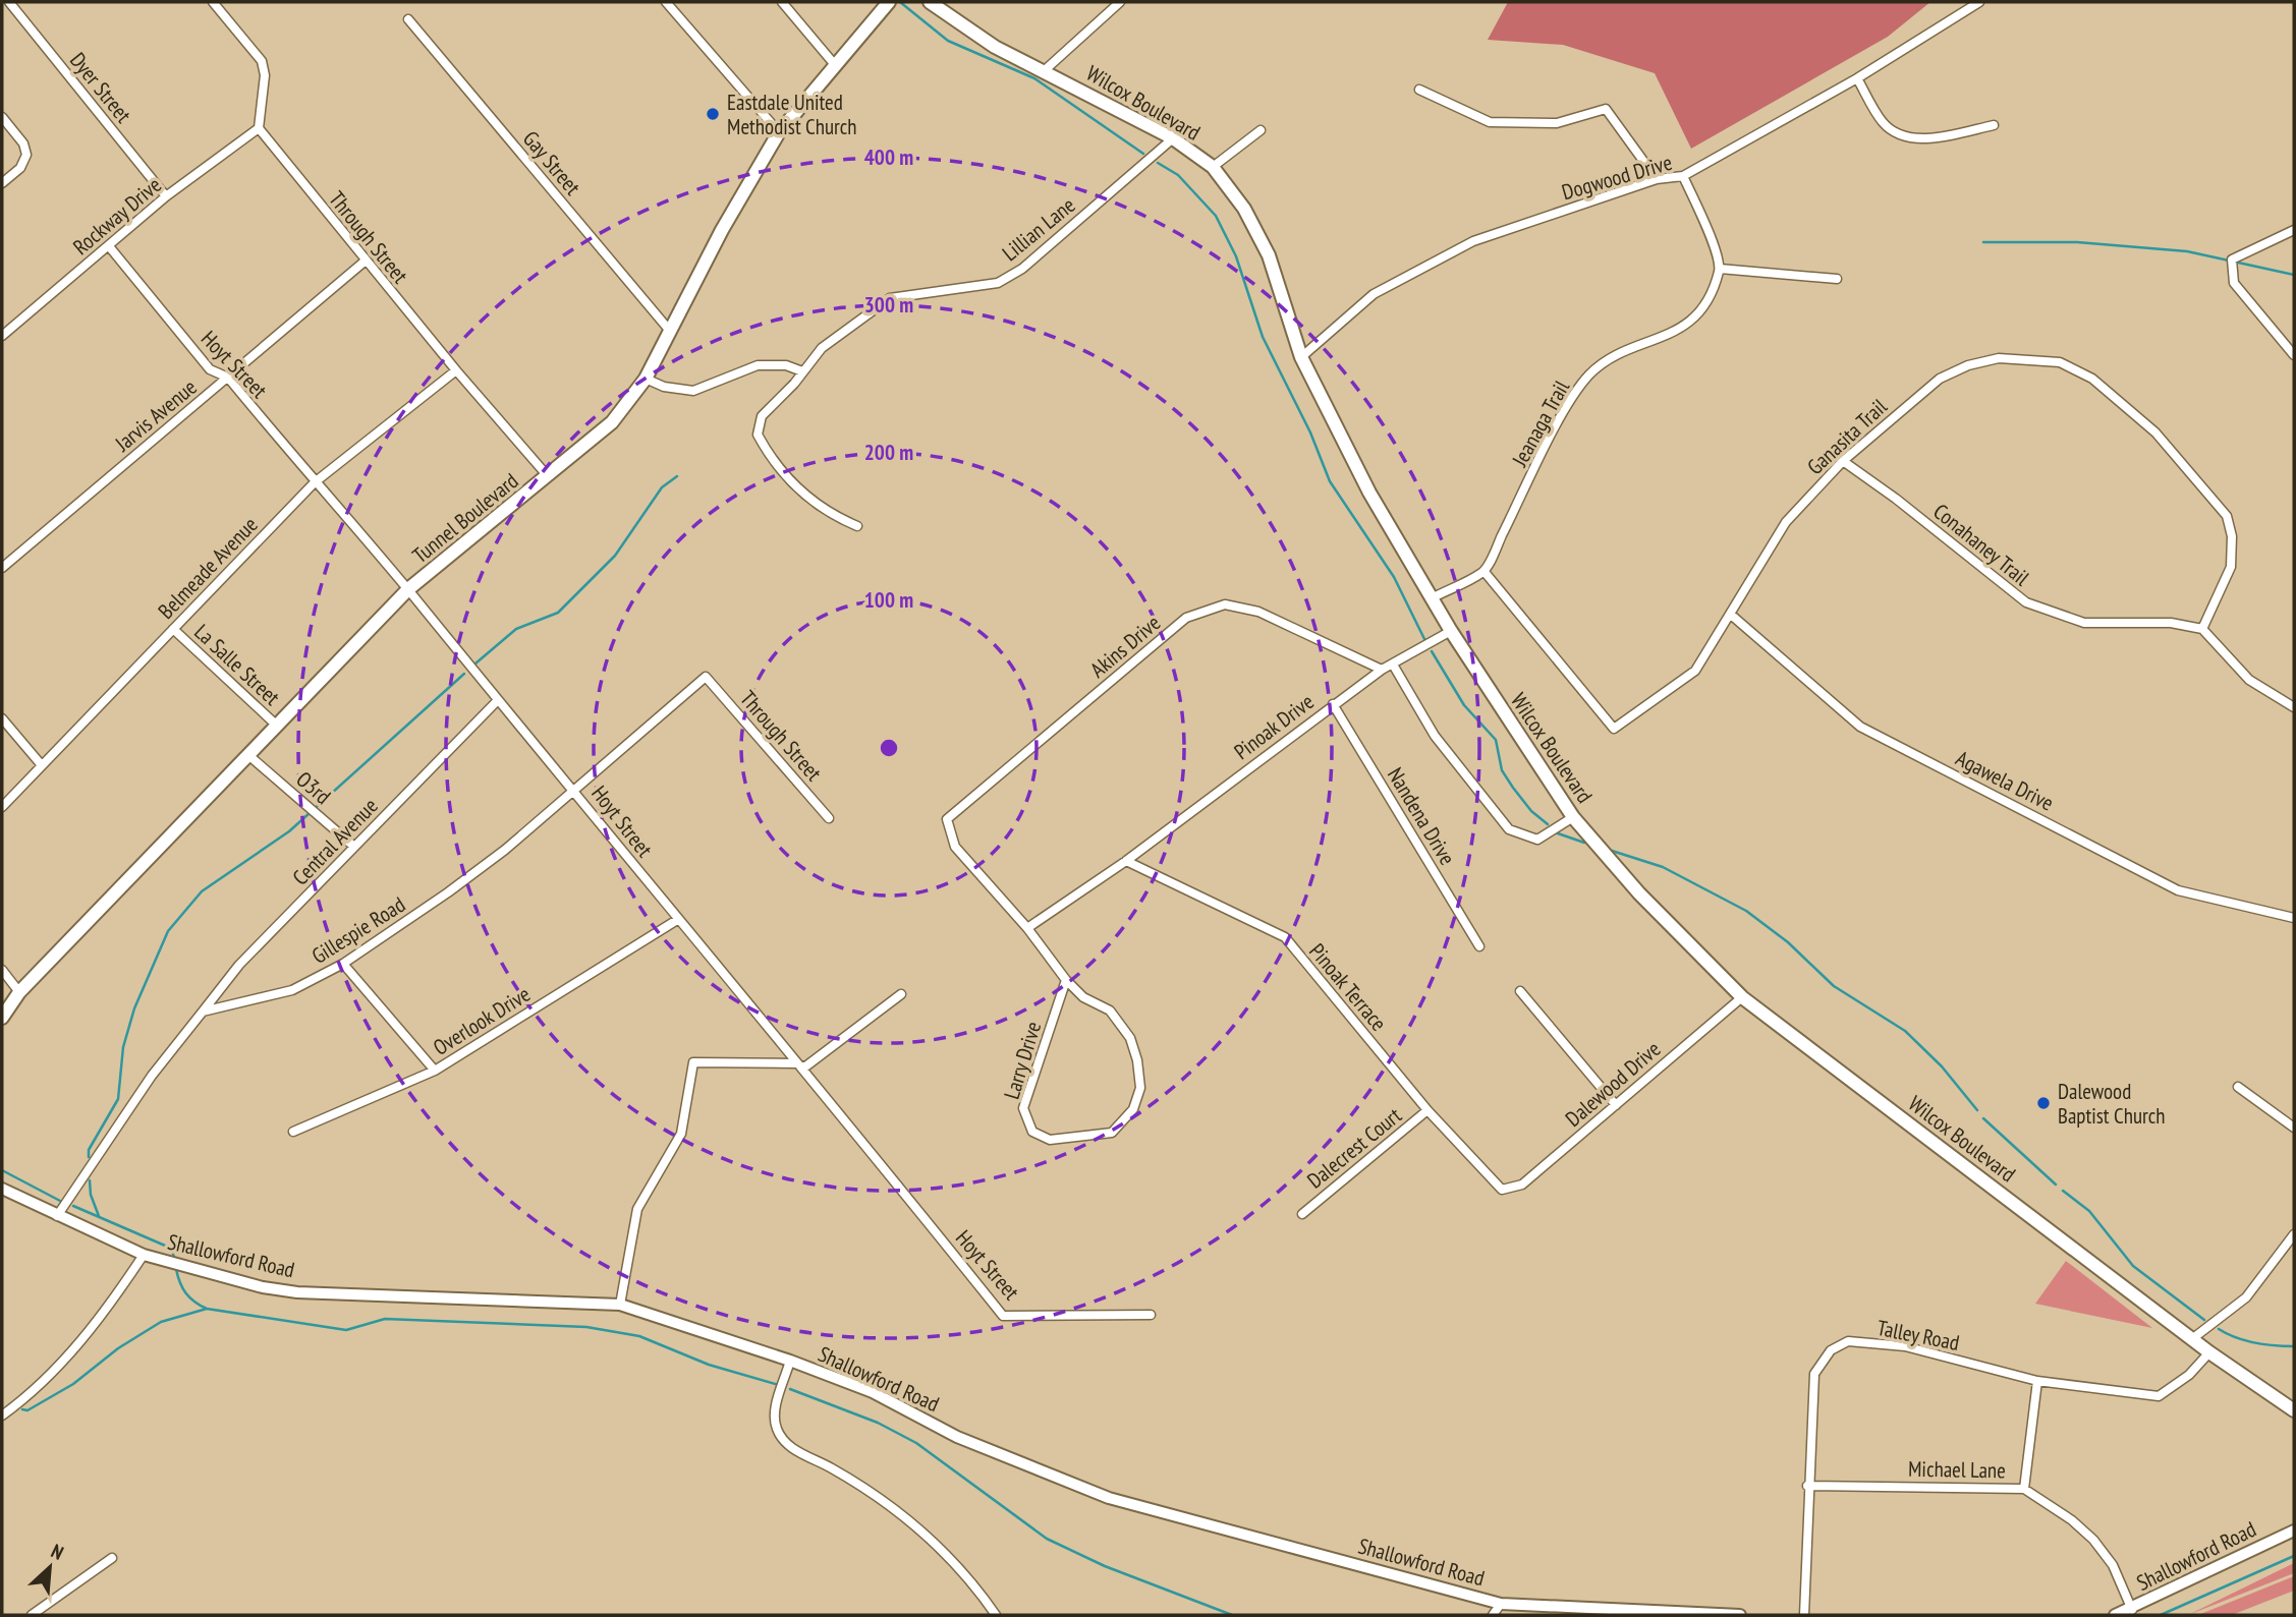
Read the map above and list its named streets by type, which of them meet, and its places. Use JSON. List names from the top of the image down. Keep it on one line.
{"streets":{"main road":["Wilcox Boulevard","Tunnel Boulevard"],"street":["Dyer Street","Gay Street","Dogwood Drive","Rockway Drive","Lillian Lane","Through Street","Hoyt Street","Jarvis Avenue","Jeanaga Trail","Ganasita Trail","Conahaney Trail","Belmeade Avenue","Akins Drive","La Salle Street","Pinoak Drive","Agawela Drive","O3rd","Nandena Drive","Central Avenue","Gillespie Road","Pinoak Terrace","Overlook Drive","Larry Drive","Dalewood Drive","Dalecrest Court","Shallowford Road","Talley Road","Michael Lane"]},"crossings":[["Dyer Street","Rockway Drive"],["Wilcox Boulevard","Dogwood Drive"],["Wilcox Boulevard","Lillian Lane"],["Wilcox Boulevard","Pinoak Drive"],["Wilcox Boulevard","Dalewood Drive"],["Wilcox Boulevard","Talley Road"],["Gay Street","Tunnel Boulevard"],["Rockway Drive","Through Street"],["Rockway Drive","Hoyt Street"],["Through Street","Jarvis Avenue"],["Through Street","Tunnel Boulevard"],["Through Street","Belmeade Avenue"],["Through Street","Gillespie Road"],["Hoyt Street","Jarvis Avenue"],["Hoyt Street","Tunnel Boulevard"],["Hoyt Street","Belmeade Avenue"],["Hoyt Street","Central Avenue"],["Hoyt Street","Gillespie Road"],["Hoyt Street","Overlook Drive"],["Jeanaga Trail","Ganasita Trail"],["Ganasita Trail","Conahaney Trail"],["Ganasita Trail","Agawela Drive"],["Tunnel Boulevard","La Salle Street"],["Tunnel Boulevard","O3rd"],["Belmeade Avenue","La Salle Street"],["Akins Drive","Pinoak Drive"],["Akins Drive","Larry Drive"],["Pinoak Drive","Nandena Drive"],["Pinoak Drive","Pinoak Terrace"],["Pinoak Drive","Larry Drive"],["O3rd","Central Avenue"],["Central Avenue","Gillespie Road"],["Pinoak Terrace","Dalewood Drive"],["Pinoak Terrace","Dalecrest Court"],["Shallowford Road","Michael Lane"],["Talley Road","Michael Lane"]],"places":["Eastdale United Methodist Church","Dalewood Baptist Church"],"north":"top right","rings":["400 m","300 m","200 m","100 m"]}
